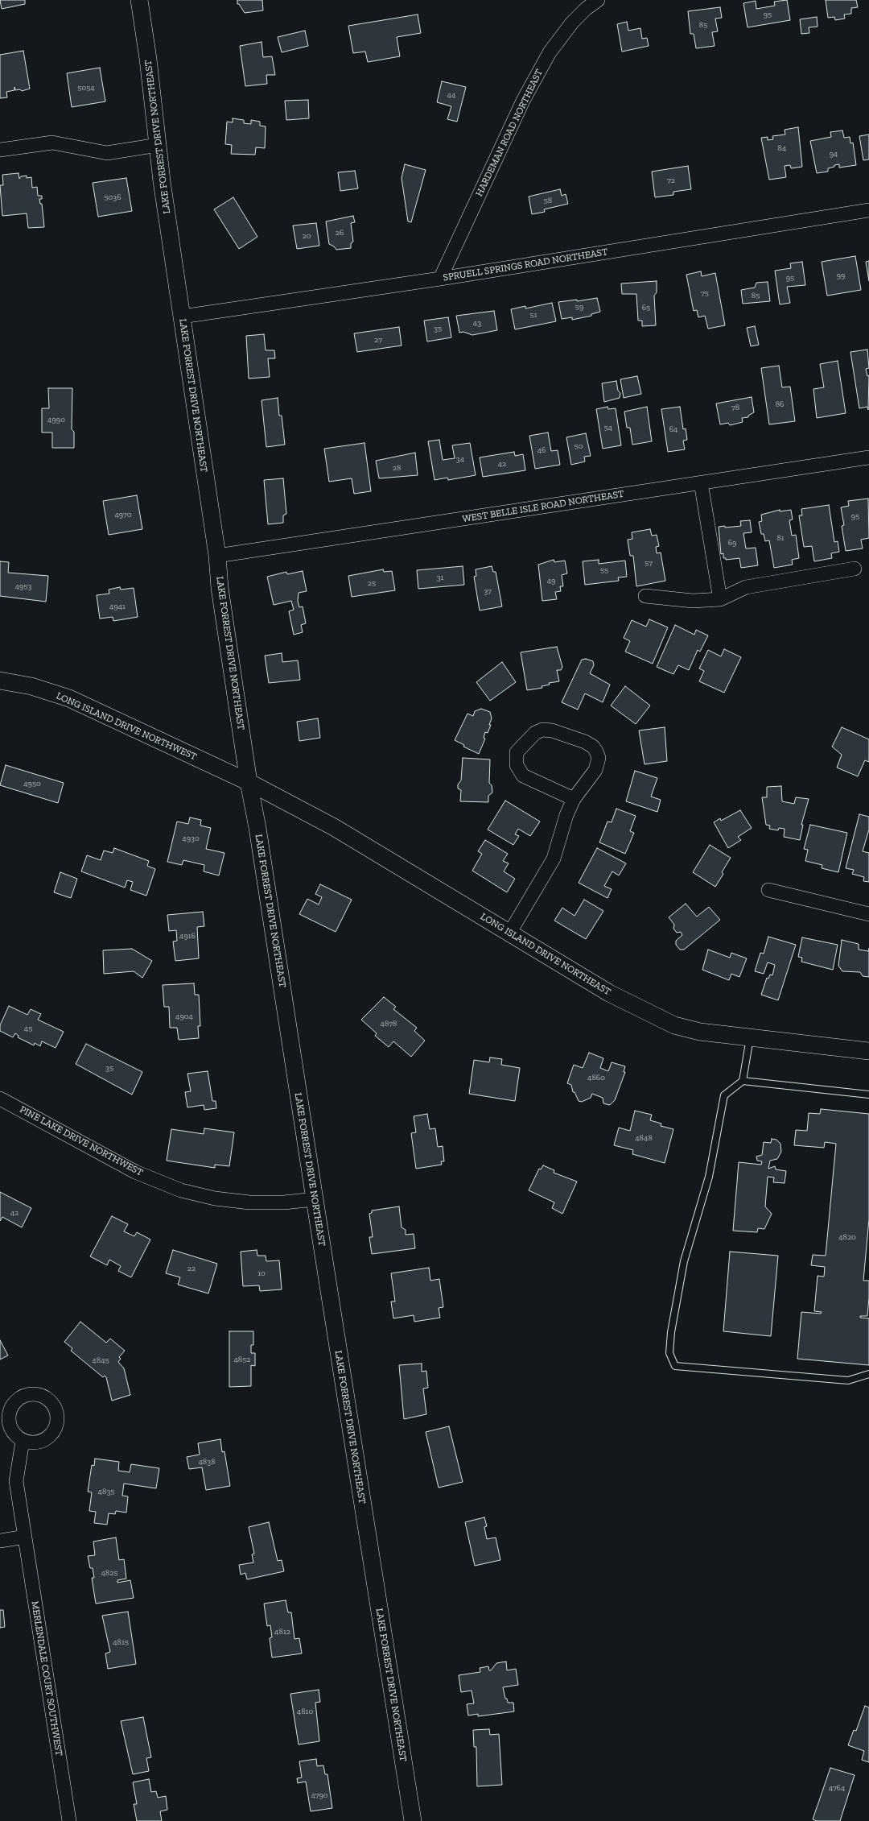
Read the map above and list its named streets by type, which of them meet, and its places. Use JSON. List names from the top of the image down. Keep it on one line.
{"streets":{"street":["HARDEMAN ROAD NORTHEAST","LAKE FORREST DRIVE NORTHEAST","SPRUELL SPRINGS ROAD NORTHEAST","WEST BELLE ISLE ROAD NORTHEAST","LONG ISLAND DRIVE NORTHWEST","LONG ISLAND DRIVE NORTHEAST","PINE LAKE DRIVE NORTHWEST","MERLENDALE COURT SOUTHWEST"]},"crossings":[["HARDEMAN ROAD NORTHEAST","SPRUELL SPRINGS ROAD NORTHEAST"],["LAKE FORREST DRIVE NORTHEAST","SPRUELL SPRINGS ROAD NORTHEAST"],["LAKE FORREST DRIVE NORTHEAST","WEST BELLE ISLE ROAD NORTHEAST"],["LAKE FORREST DRIVE NORTHEAST","LONG ISLAND DRIVE NORTHWEST"],["LAKE FORREST DRIVE NORTHEAST","LONG ISLAND DRIVE NORTHEAST"],["LAKE FORREST DRIVE NORTHEAST","PINE LAKE DRIVE NORTHWEST"],["LONG ISLAND DRIVE NORTHWEST","LONG ISLAND DRIVE NORTHEAST"]],"house_numbers":["95","85","5054","44","84","94","72","5036","58","26","20","99","95","75","85","59","65","51","43","35","27","86","78","4990","54","64","50","46","34","42","28","4970","95","81","69","57","55","31","49","25","4953","37","4941","4950","4930","4916","4904","4878","45","35","4860","4848","42","4820","22","10","4852","4845","4838","4835","4825","4812","4815","4810","4764","4790"]}
